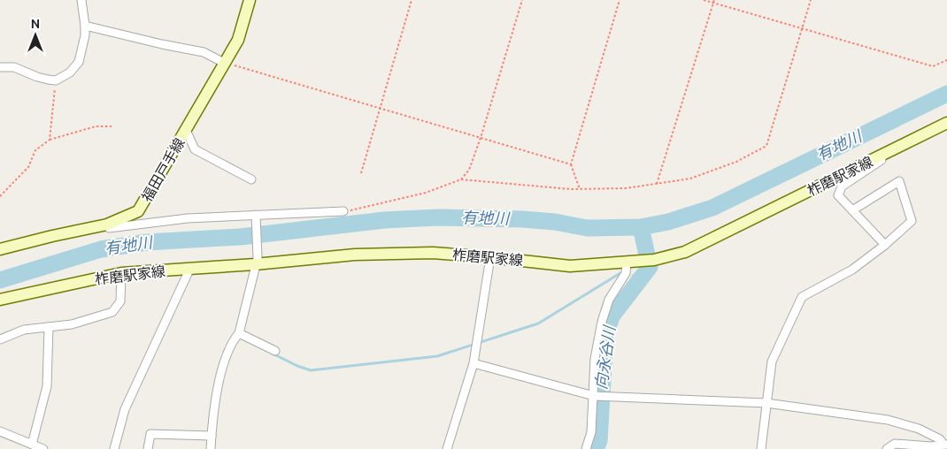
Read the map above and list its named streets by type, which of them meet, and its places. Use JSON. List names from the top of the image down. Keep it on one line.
{"streets":{"main road":["福田戸手線","柞磨駅家線"]},"water":["有地川","向永谷川"],"north":"top"}
